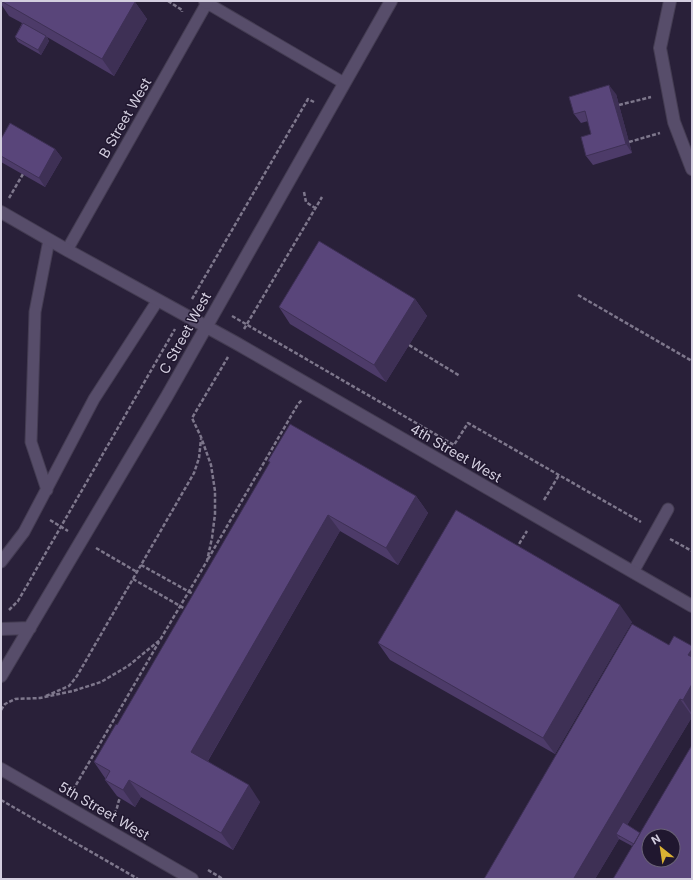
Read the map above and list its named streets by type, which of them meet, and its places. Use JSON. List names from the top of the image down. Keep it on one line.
{"streets":{"street":["C Street West","4th Street West","5th Street West"],"lane":["B Street West"]},"crossings":[["B Street West","4th Street West"],["C Street West","4th Street West"]],"north":"top left"}
